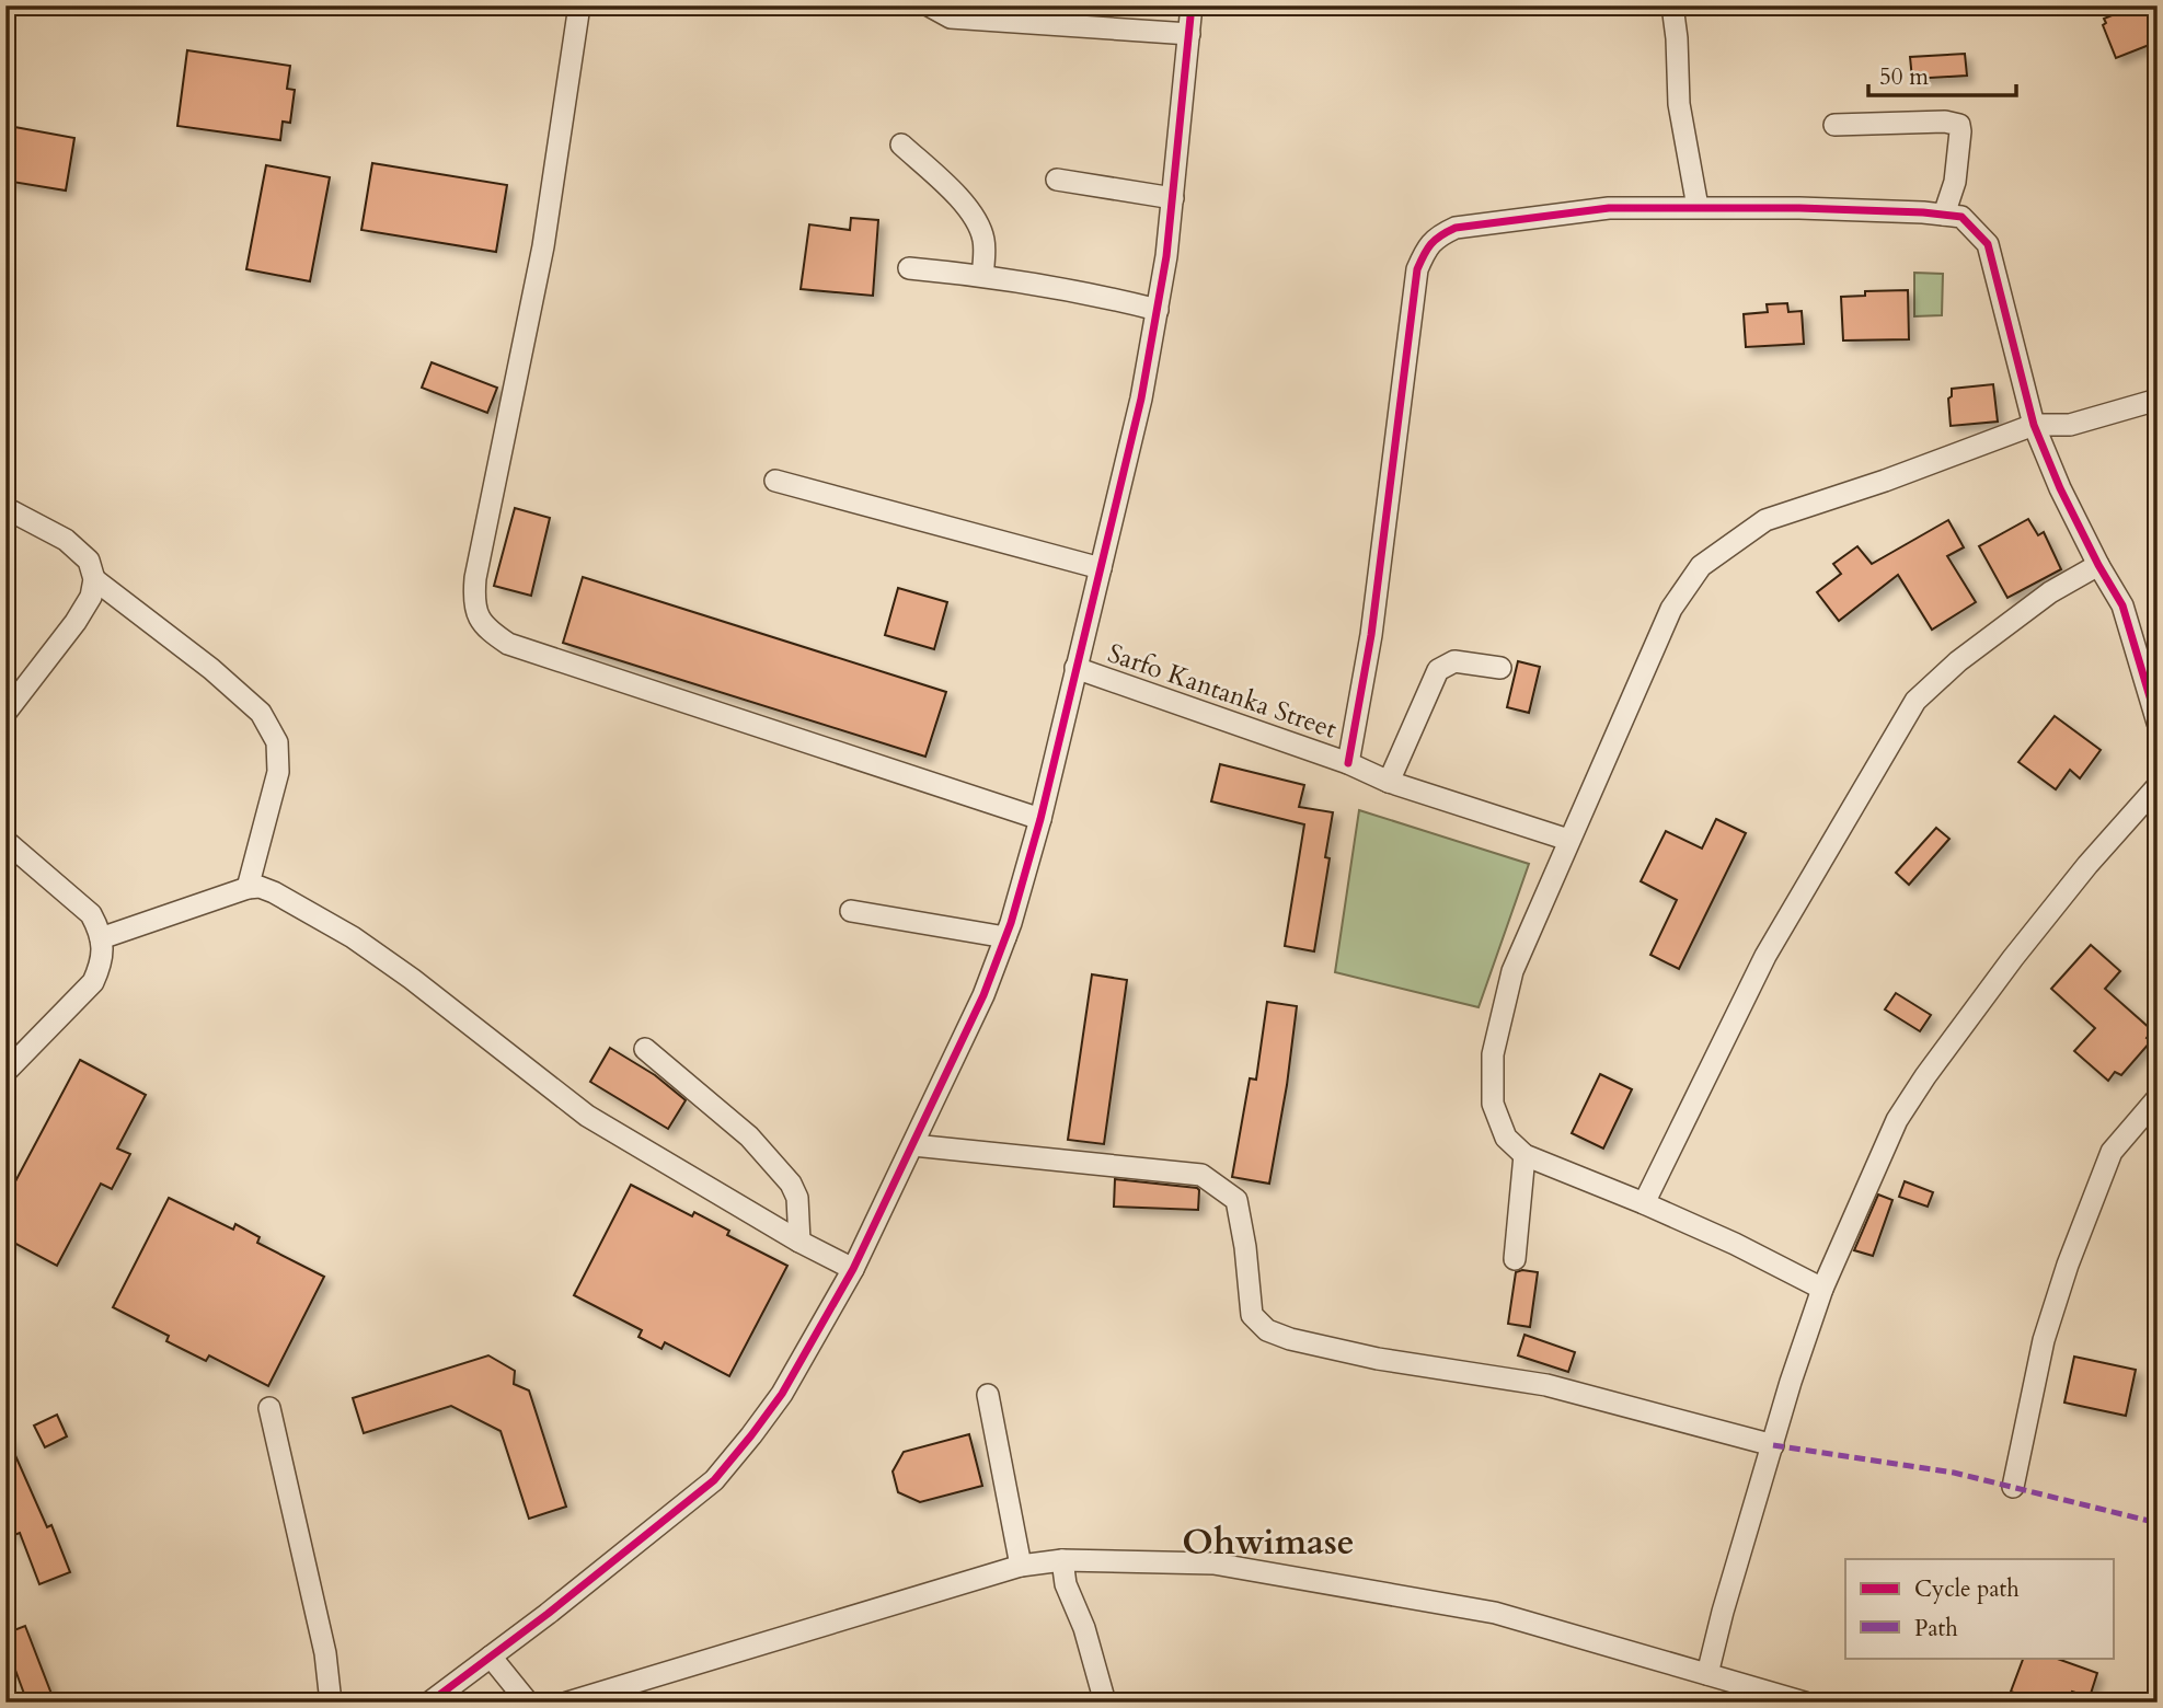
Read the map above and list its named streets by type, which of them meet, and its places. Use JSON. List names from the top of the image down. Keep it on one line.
{"streets":{"street":["Sarfo Kantanka Street"]},"districts":["Ohwimase"],"legend":["Cycle path","Path"],"scale_bar":"50 m"}
